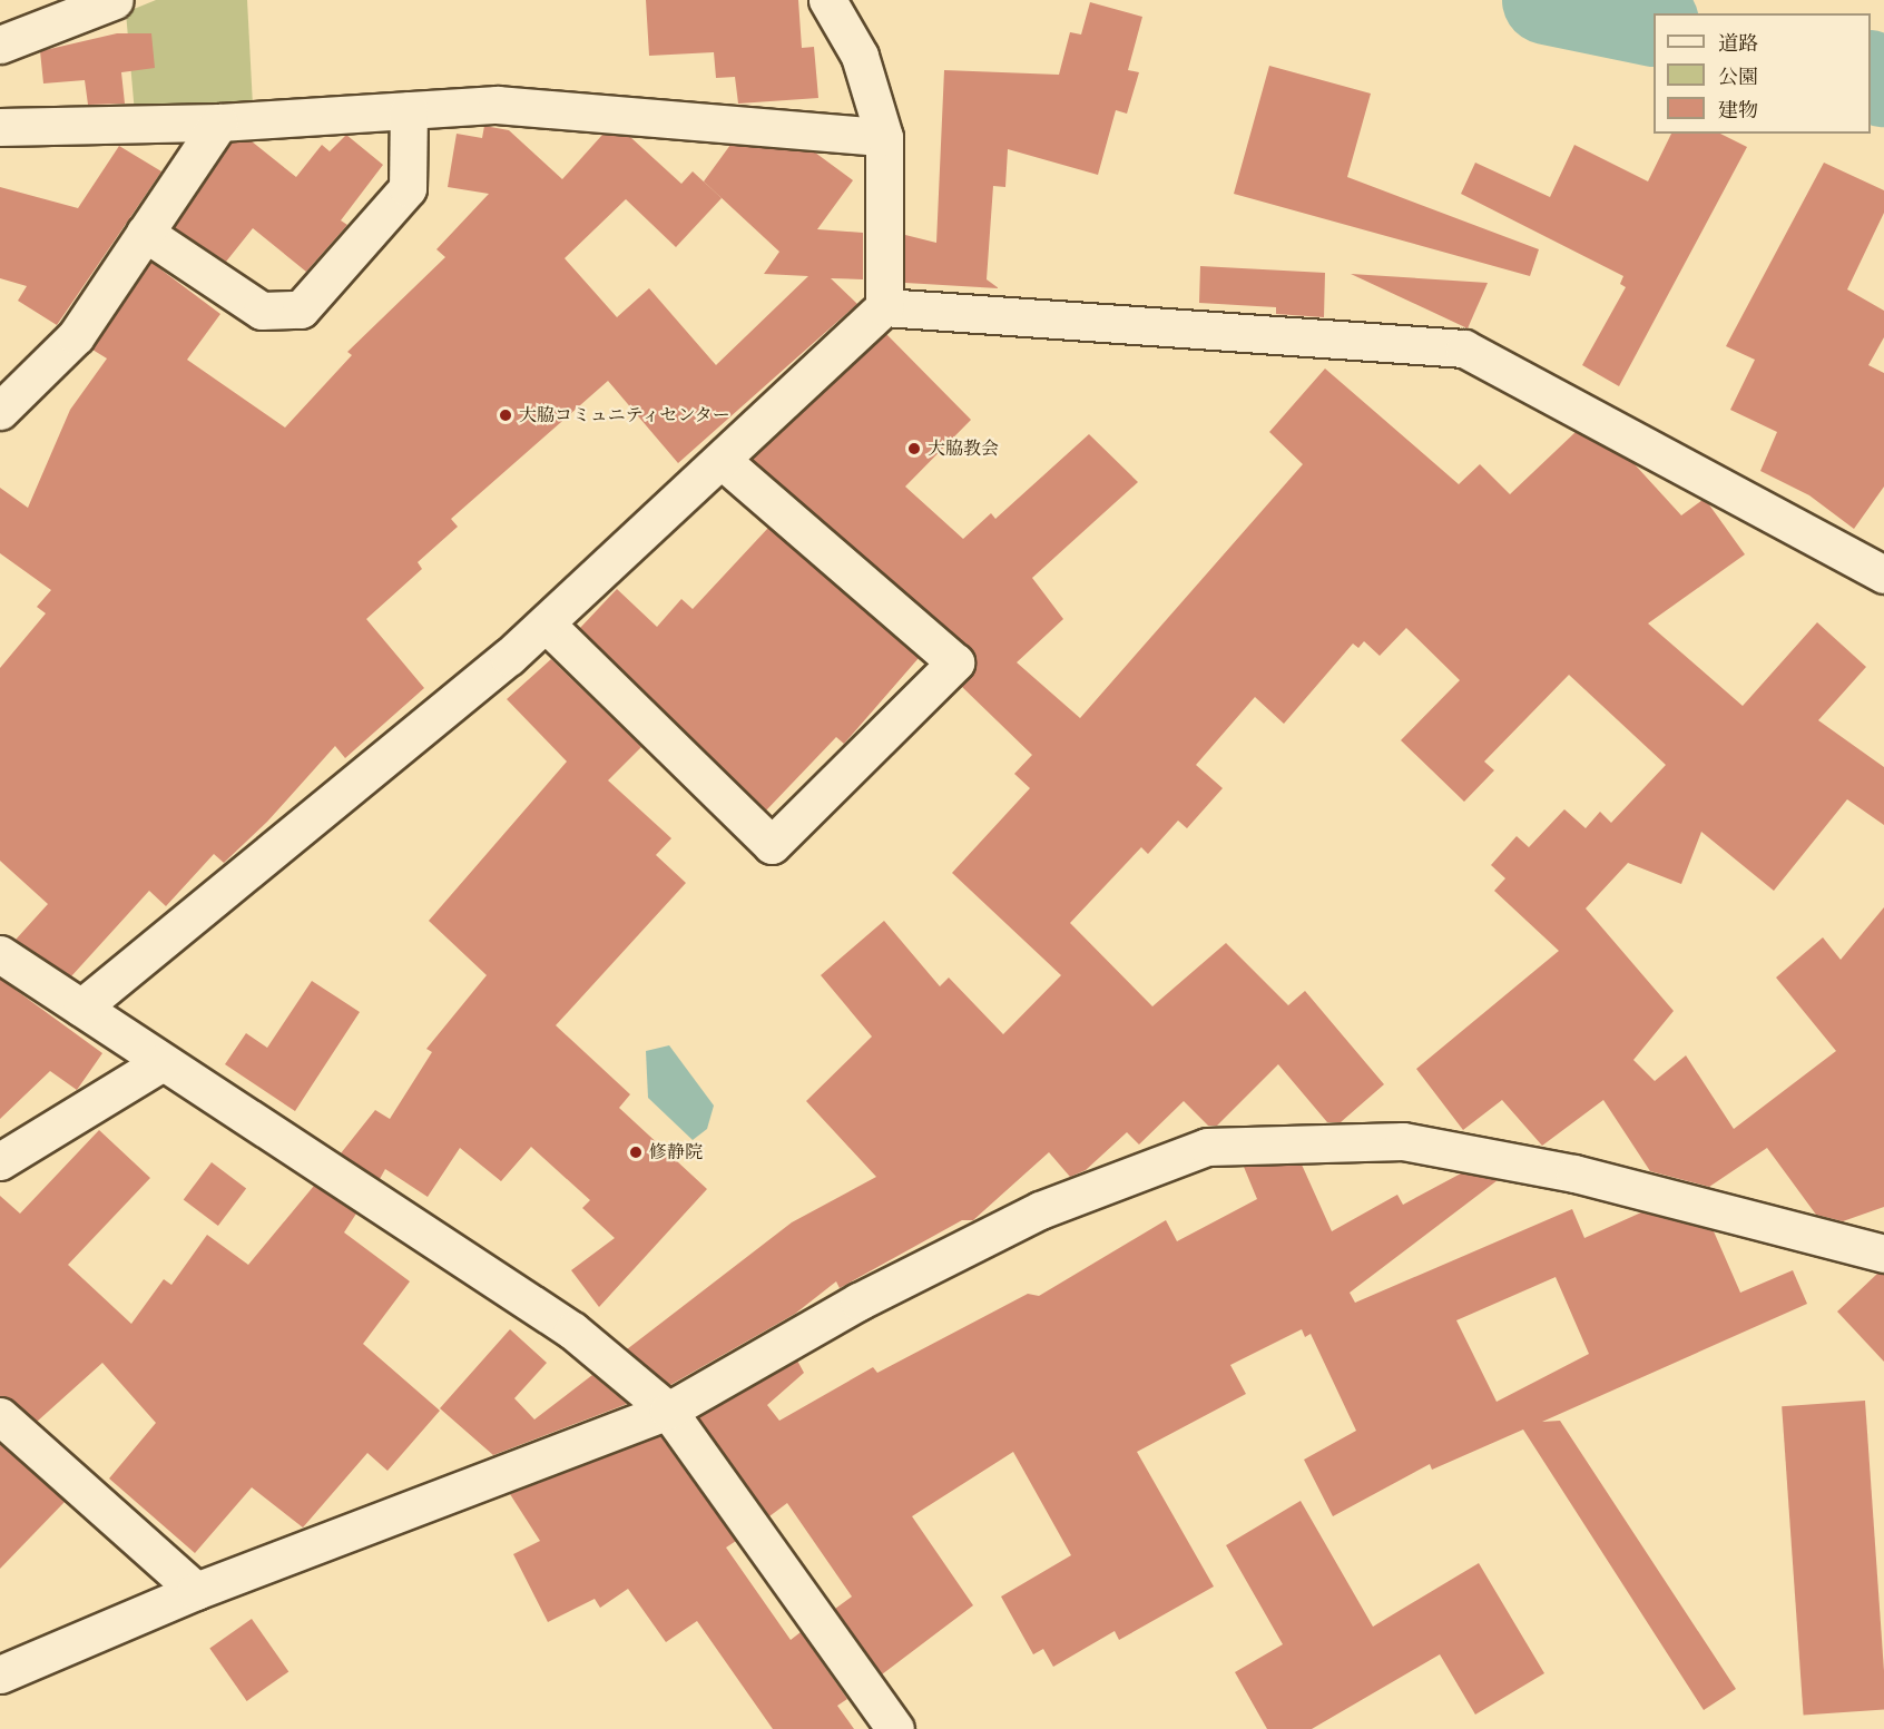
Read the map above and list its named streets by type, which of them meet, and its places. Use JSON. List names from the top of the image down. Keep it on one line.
{"places":["大脇コミュニティセンター","大脇教会","修静院"],"legend":["道路","公園","建物"]}
